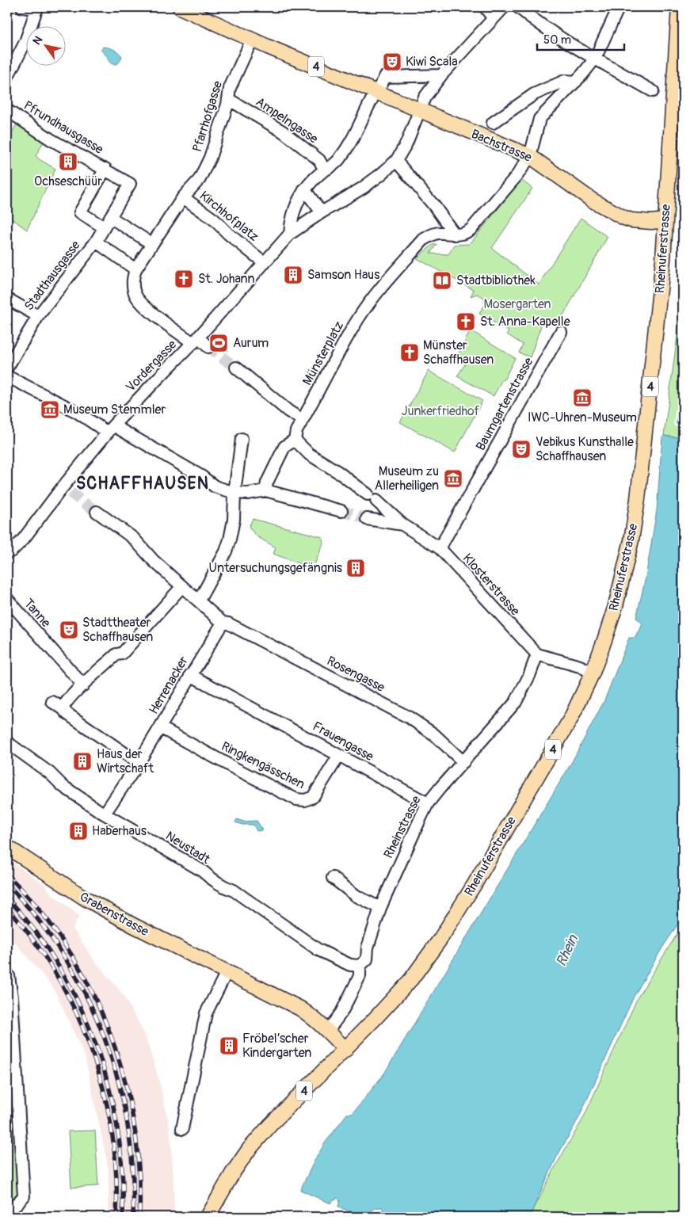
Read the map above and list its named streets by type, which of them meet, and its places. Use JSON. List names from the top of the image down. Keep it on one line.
{"streets":{"main road":["4","Bachstrasse","Rheinuferstrasse","Grabenstrasse"],"street":["Pfarrhofgasse","Ampelngasse","Pfrundhausgasse","Kirchhofplatz","Stadthausgasse","Münsterplatz","Vordergasse","Baumgartenstrasse","Klosterstrasse","Tanne","Rosengasse","Herrenacker","Frauengasse","Ringkengässchen","Rheinstrasse","Neustadt"]},"crossings":[["4","Rheinuferstrasse"],["4","Grabenstrasse"],["Pfarrhofgasse","Ampelngasse"],["Pfarrhofgasse","Bachstrasse"],["Pfarrhofgasse","Kirchhofplatz"],["Bachstrasse","Rheinuferstrasse"],["Bachstrasse","Vordergasse"],["Kirchhofplatz","Vordergasse"],["Rheinuferstrasse","Grabenstrasse"],["Baumgartenstrasse","Klosterstrasse"],["Klosterstrasse","Rheinstrasse"],["Rosengasse","Herrenacker"],["Rosengasse","Rheinstrasse"],["Herrenacker","Frauengasse"],["Herrenacker","Ringkengässchen"],["Herrenacker","Neustadt"],["Frauengasse","Ringkengässchen"],["Frauengasse","Rheinstrasse"],["Rheinstrasse","Neustadt"],["Rheinstrasse","Grabenstrasse"]],"districts":["SCHAFFHAUSEN"],"water":["Rhein"],"parks":["Mosergarten","Junkerfriedhof"],"places":{"theatre":["Kiwi Scala","Vebikus Kunsthalle Schaffhausen","Stadttheater Schaffhausen"],"building":["Ochseschüür","Samson Haus","Untersuchungsgefängnis","Haus der Wirtschaft","Haberhaus","Fröbel’scher Kindergarten"],"church":["St. Johann","St. Anna-Kapelle","Münster Schaffhausen"],"library":["Stadtbibliothek"],"sports":["Aurum"],"museum":["IWC-Uhren-Museum","Museum Stemmler","Museum zu Allerheiligen"]},"scale_bar":"50 m","north":"top left"}
